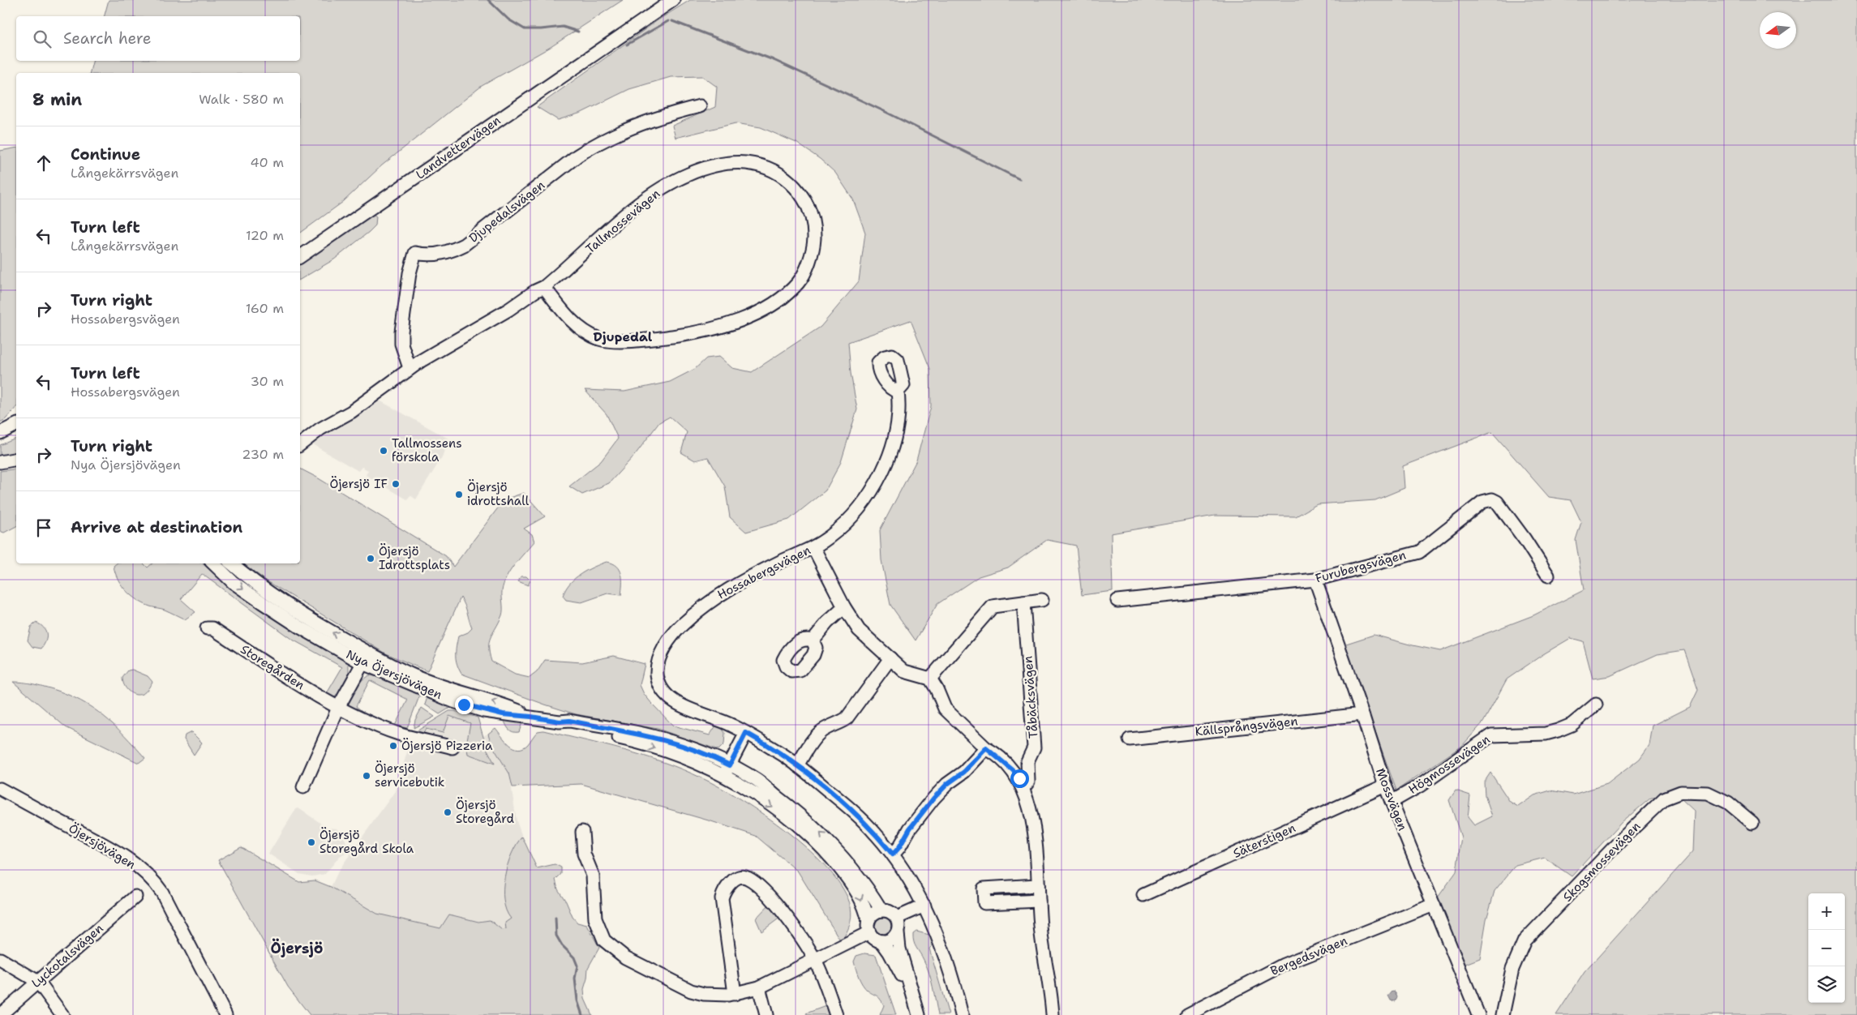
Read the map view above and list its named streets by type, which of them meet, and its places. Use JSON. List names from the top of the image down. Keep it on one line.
{"streets":{"street":["Landvettervägen","Djupedalsvägen","Tallmossevägen","Furubergsvägen","Hossabergsvägen","Storegården","Nya Öjersjövägen","Tåbäcksvägen","Källsprångsvägen","Högmossevägen","Mossvägen","Säterstigen","Öjersjövägen","Skogsmossevägen","Lyckotalsvägen","Bergedsvägen"]},"crossings":[["Djupedalsvägen","Tallmossevägen"],["Furubergsvägen","Mossvägen"],["Källsprångsvägen","Mossvägen"],["Högmossevägen","Mossvägen"],["Mossvägen","Säterstigen"],["Mossvägen","Bergedsvägen"]],"districts":["Djupedal","Öjersjö"],"places":["Tallmossens förskola","Öjersjö IF","Öjersjö idrottshall","Öjersjö Idrottsplats","Öjersjö Pizzeria","Öjersjö servicebutik","Öjersjö Storegård","Öjersjö Storegård Skola"],"north":"left","page":{"search":"Search here","heading":["8 min","Walk · 580 m"],"list":[["Continue","Långekärrsvägen","40 m"],["Turn left","Långekärrsvägen","120 m"],["Turn right","Hossabergsvägen","160 m"],["Turn left","Hossabergsvägen","30 m"],["Turn right","Nya Öjersjövägen","230 m"],"Arrive at destination"],"map_buttons":["+","−"]}}
